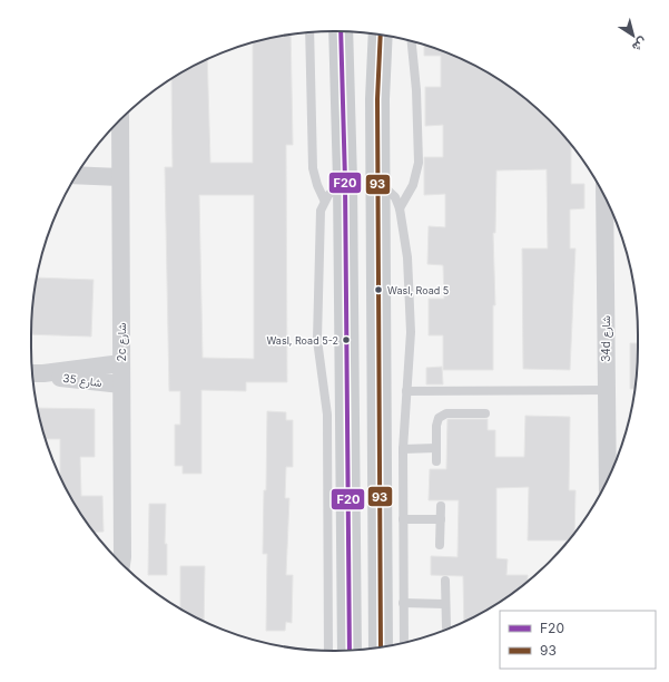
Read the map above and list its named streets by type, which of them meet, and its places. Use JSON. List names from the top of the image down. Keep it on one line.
{"streets":{"street":["34d شارع","2c شارع","شارع 35"]},"crossings":[["2c شارع","شارع 35"]],"places":["Wasl, Road 5","Wasl, Road 5-2"],"lines":["transit line F20","transit line 93"],"legend":["F20","93"],"north":"bottom right"}
